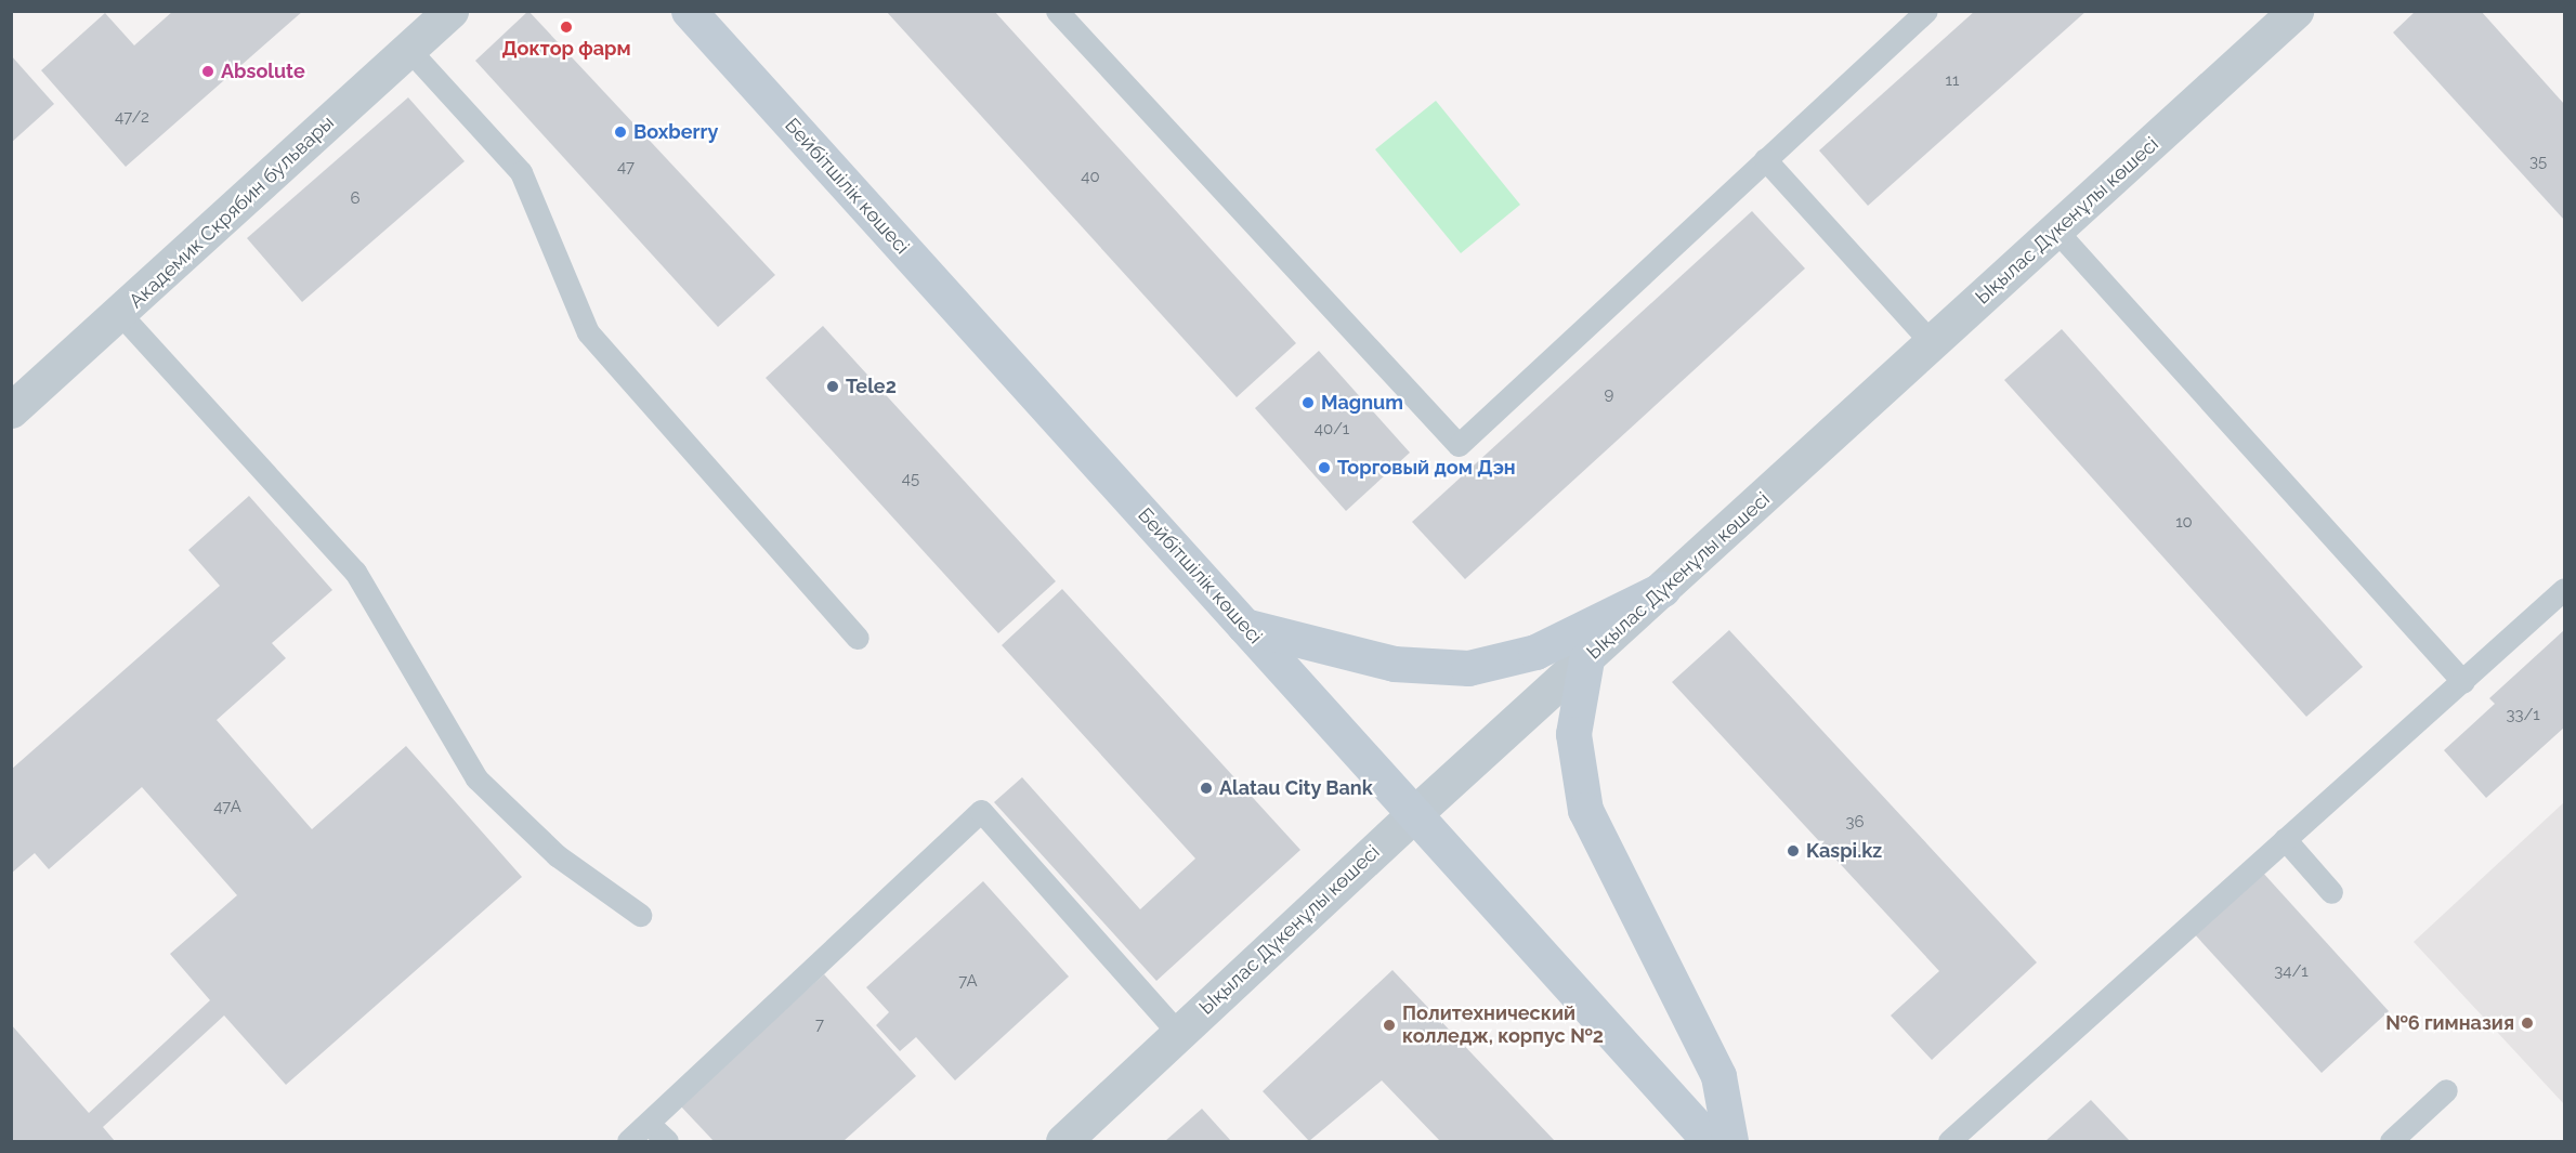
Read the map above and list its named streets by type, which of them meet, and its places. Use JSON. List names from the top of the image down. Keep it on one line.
{"streets":{"main road":["Бейбітшілік көшесі"],"street":["Академик Скрябин бульвары","Ықылас Дүкенұлы көшесі"]},"crossings":[["Бейбітшілік көшесі","Ықылас Дүкенұлы көшесі"]],"places":["Доктор фарм","Absolute","Boxberry","Tele2","Magnum","Торговый дом Дэн","Alatau City Bank","Kaspi.kz","№6 гимназия","Политехнический колледж, корпус №2"],"house_numbers":["11","47/2","35","47","40","6","9","40/1","45","10","33/1","47А","36","34/1","7А","7"]}
